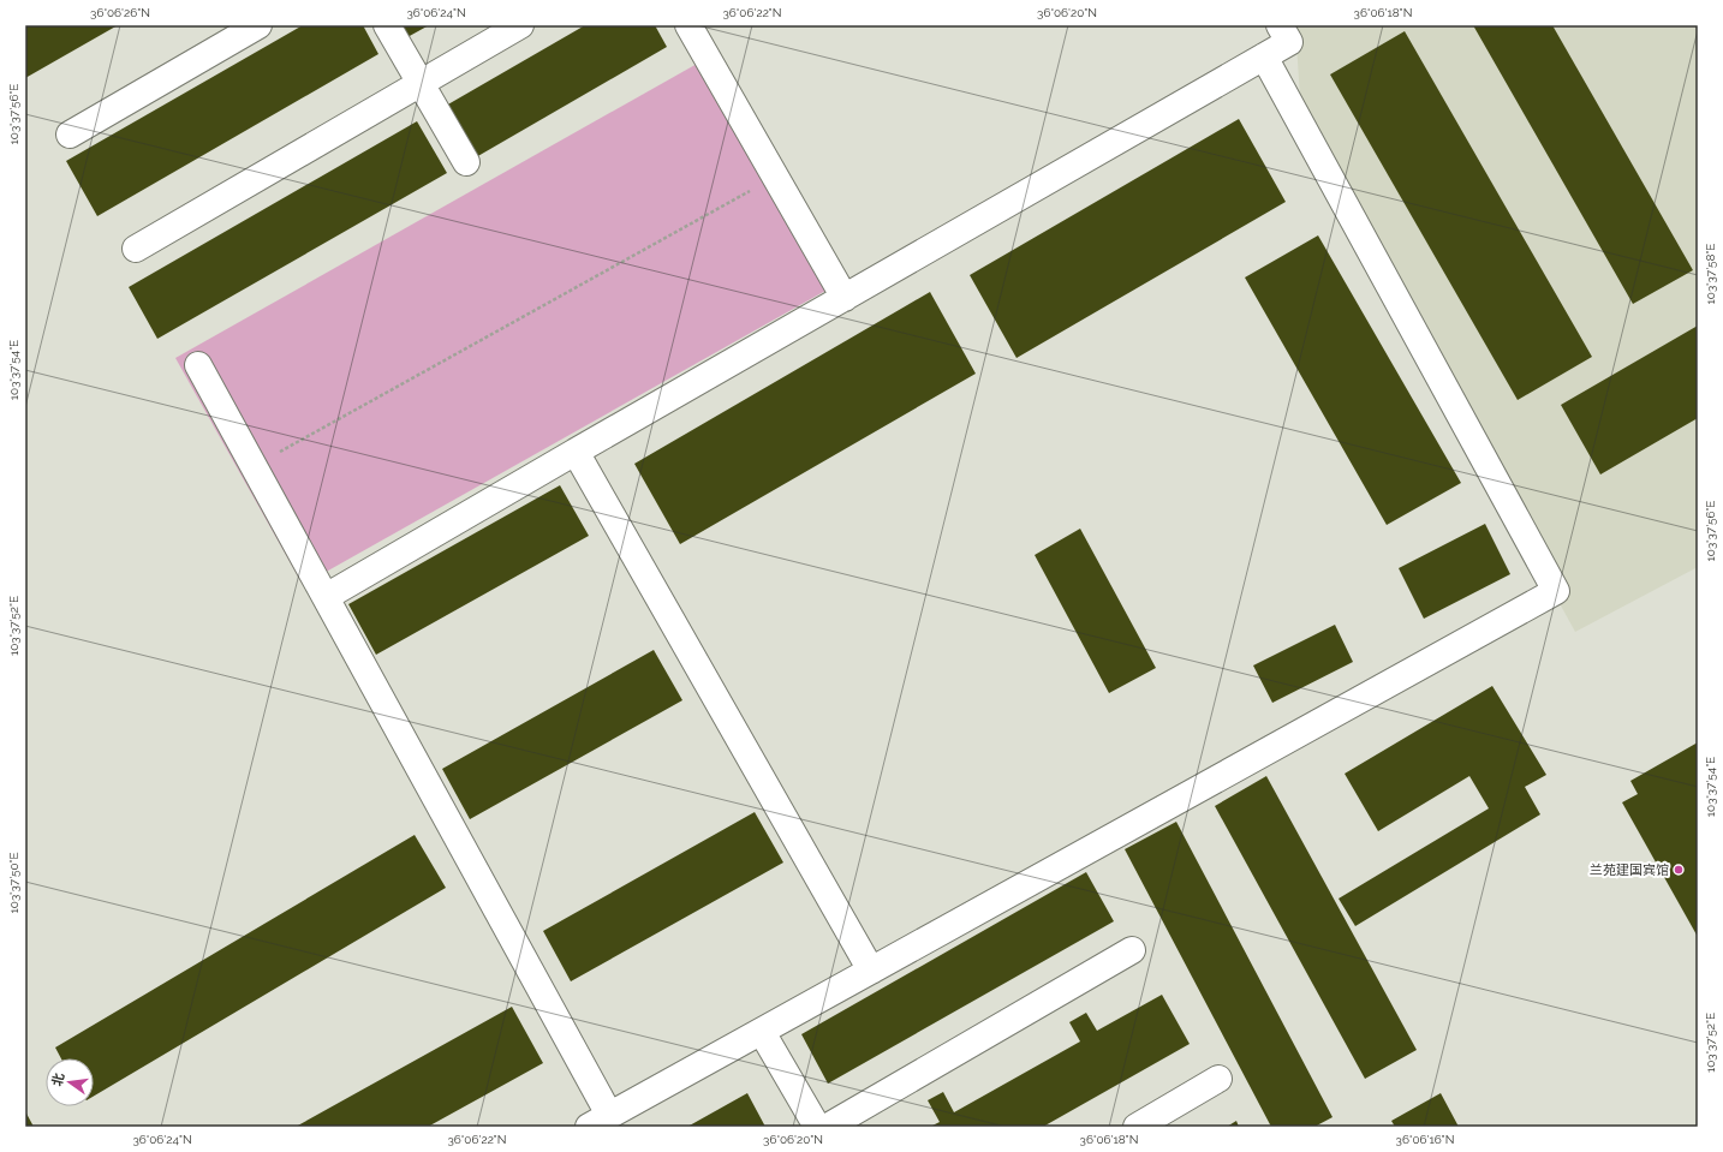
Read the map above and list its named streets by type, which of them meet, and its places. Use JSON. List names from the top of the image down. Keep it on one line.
{"places":["兰苑建国宾馆"],"north":"left","coordinates":["36°06'26\"N","36°06'24\"N","36°06'22\"N","36°06'20\"N","36°06'18\"N","103°37'56\"E","103°37'58\"E","103°37'54\"E","103°37'52\"E","103°37'50\"E","36°06'16\"N"]}
